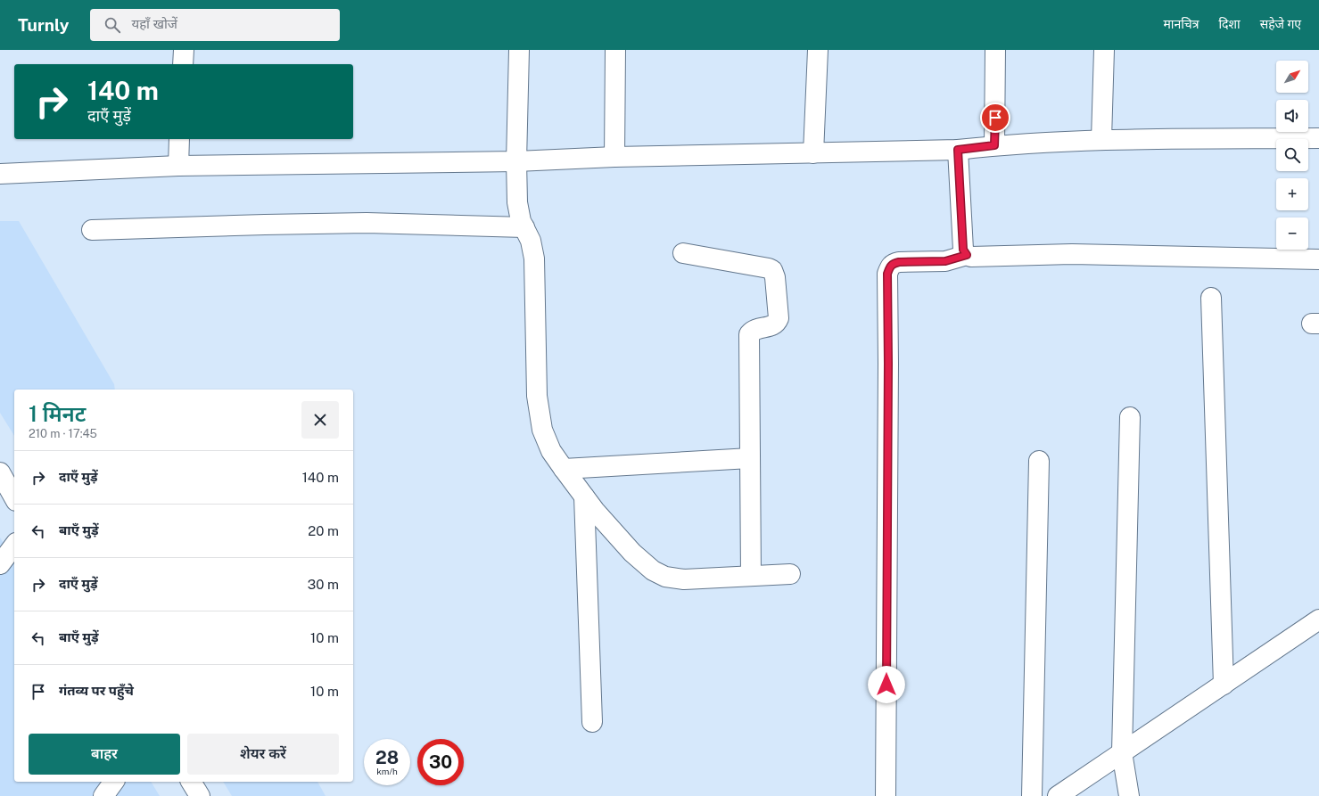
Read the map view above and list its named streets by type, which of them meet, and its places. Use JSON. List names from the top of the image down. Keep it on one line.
{"north":"top right","page":{"header":"Turnly","search":"यहाँ खोजें","nav":["मानचित्र","दिशा","सहेजे गए"],"map_buttons":["+","−"],"turn":["140 m","दाएँ मुड़ें"],"heading":["1 मिनट","210 m · 17:45"],"list":[{"name":"दाएँ मुड़ें","value":"140 m"},{"name":"बाएँ मुड़ें","value":"20 m"},{"name":"दाएँ मुड़ें","value":"30 m"},{"name":"बाएँ मुड़ें","value":"10 m"},{"name":"गंतव्य पर पहुँचे","value":"10 m"}],"buttons":["बाहर","शेयर करें"],"speed":"28 km/h","limit":"30"}}
